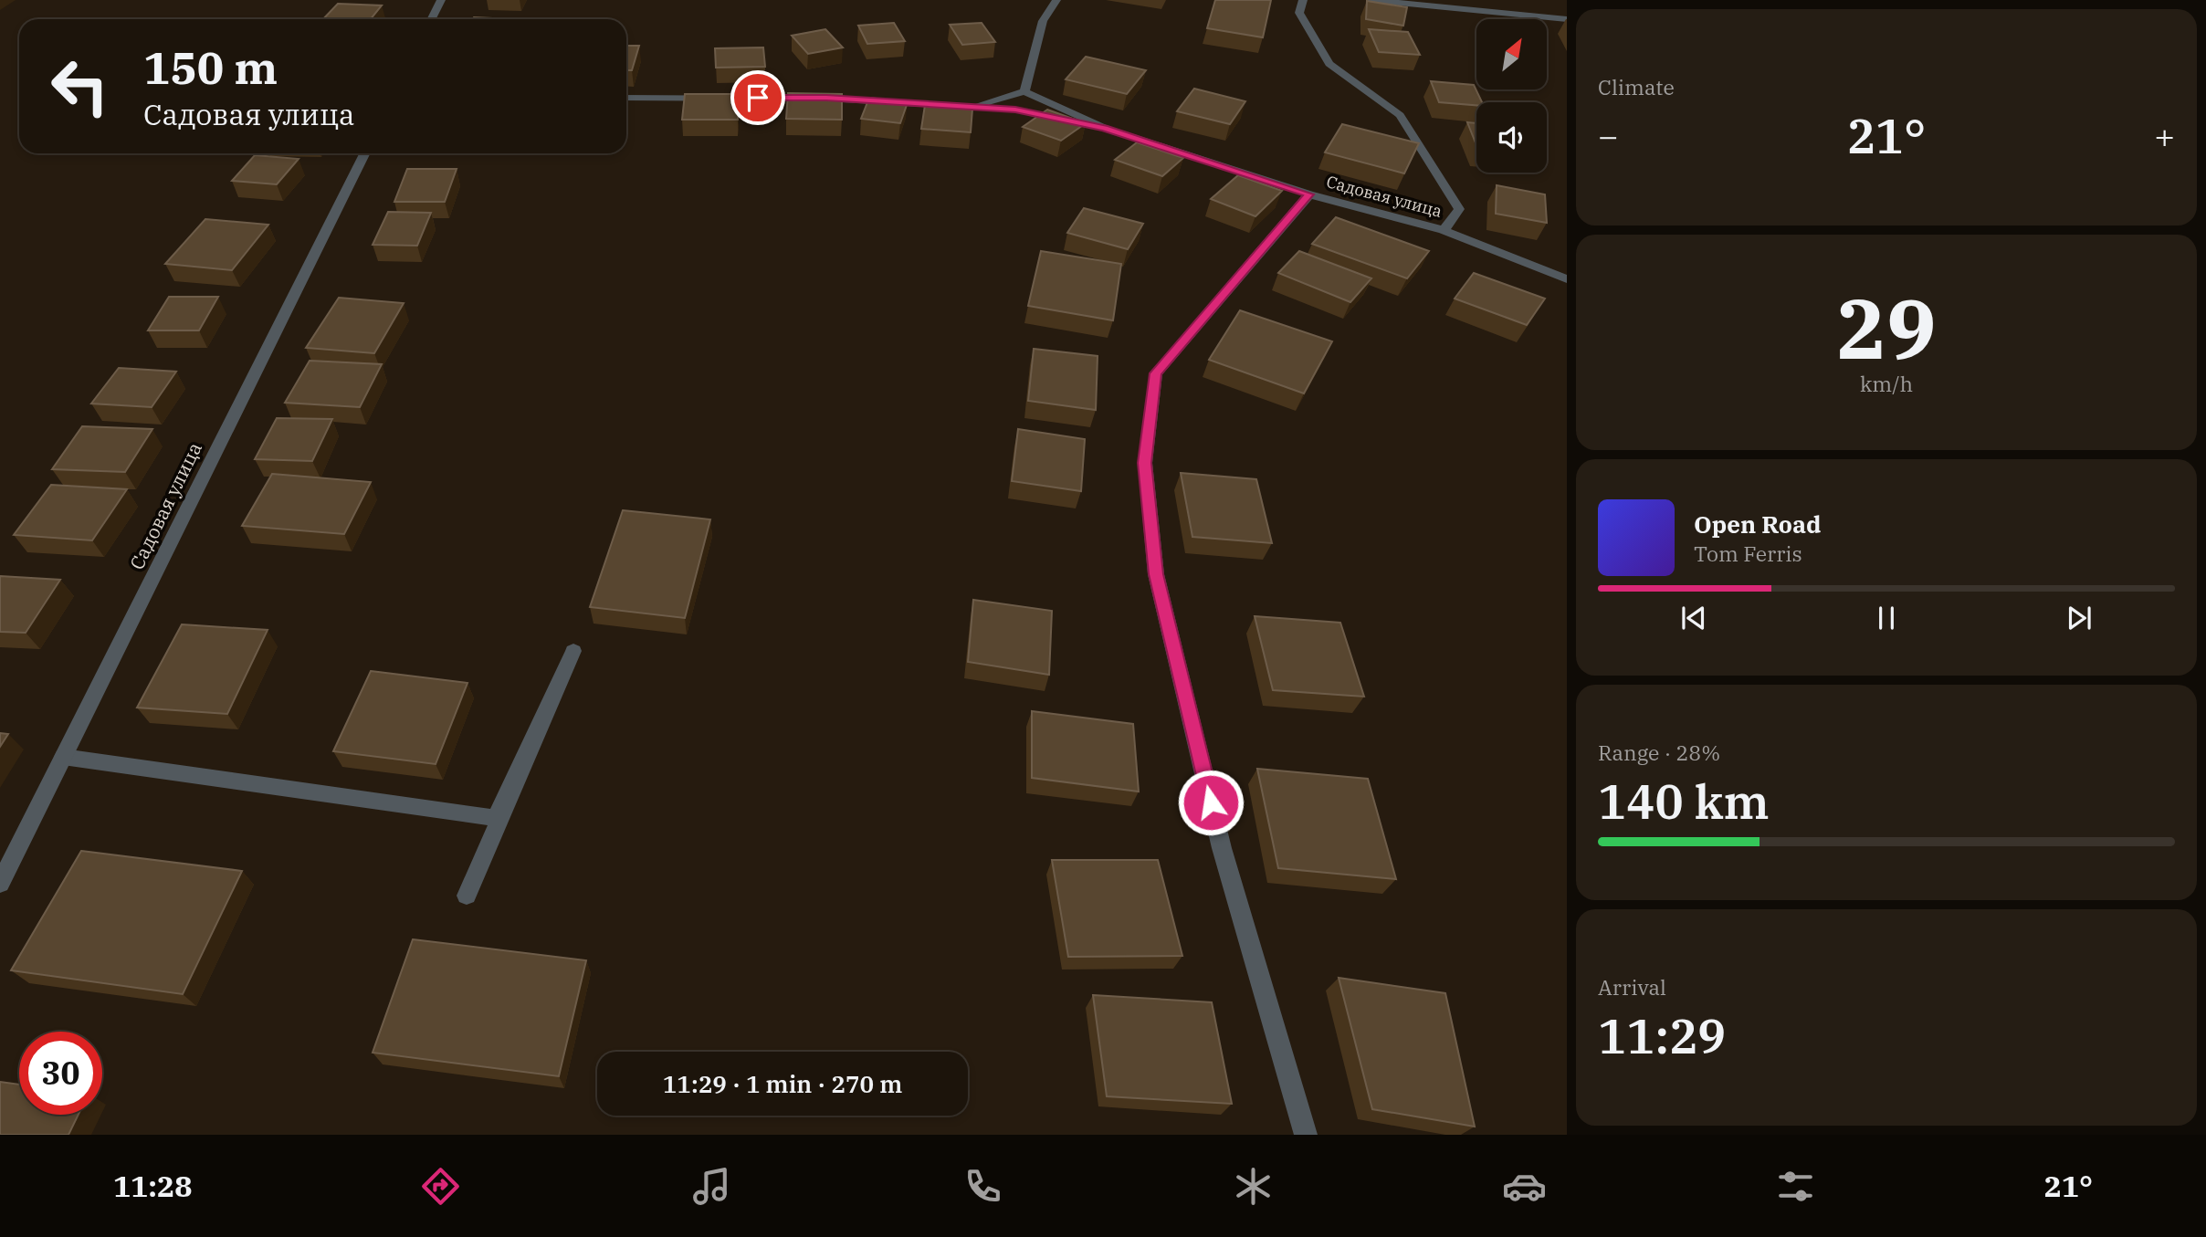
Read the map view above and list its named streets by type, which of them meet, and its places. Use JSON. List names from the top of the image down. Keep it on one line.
{"streets":{"street":["Садовая улица"]},"north":"top right","page":{"tile":["Climate",["29","km/h"],["Range · 28%","140 km"],["Arrival","11:29"]],"turn":["150 m","Садовая улица"],"heat":["−","21°","+"],"song":["Open Road","Tom Ferris"],"limit":"30","trip":"11:29 · 1 min · 270 m","tabs":["11:28","21°"]}}
